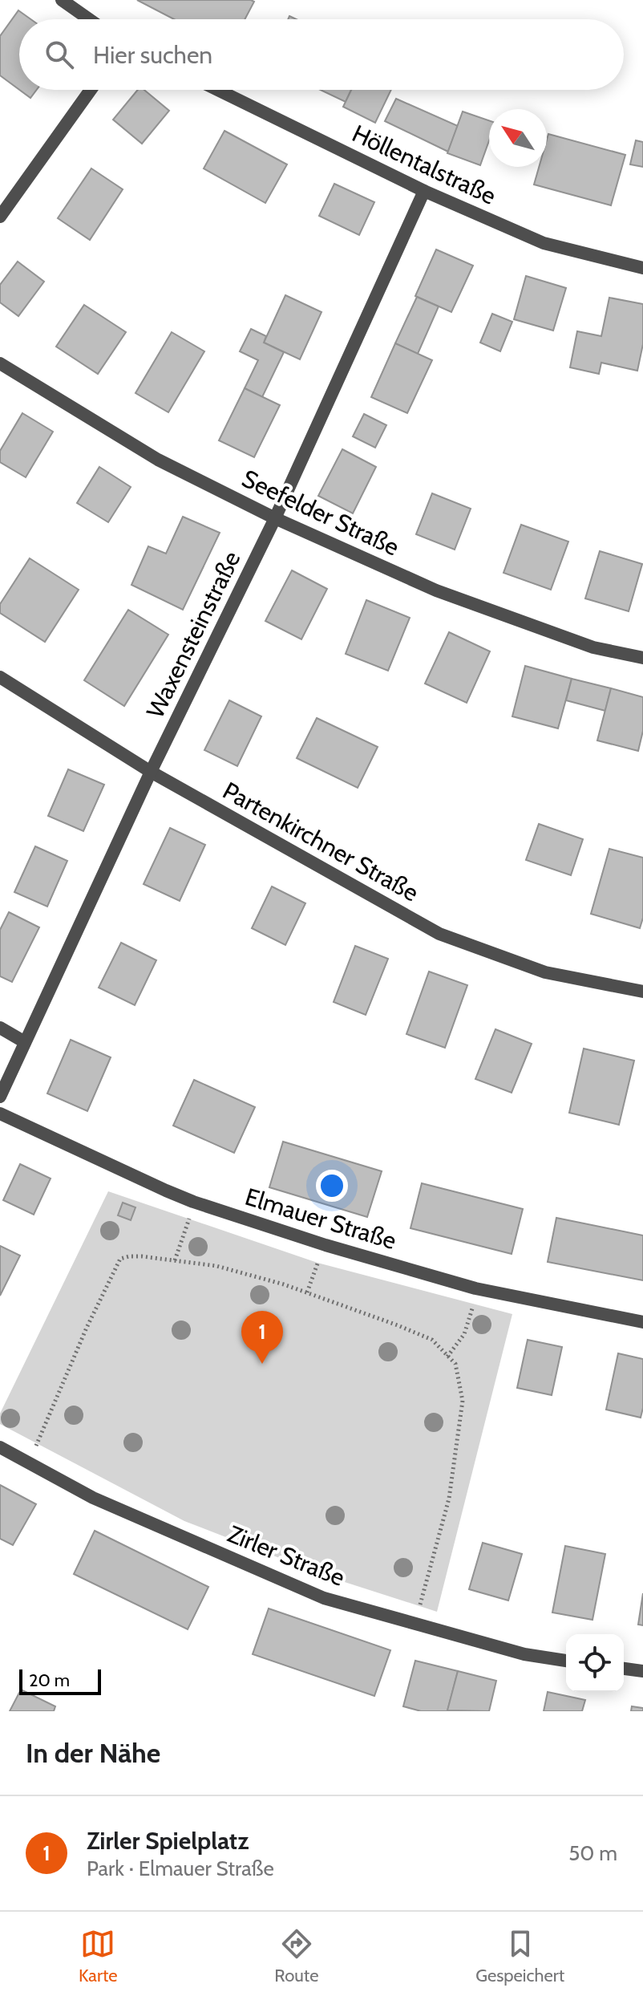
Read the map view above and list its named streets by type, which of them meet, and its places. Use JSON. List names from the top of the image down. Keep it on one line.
{"streets":{"street":["Höllentalstraße","Seefelder Straße","Waxensteinstraße","Partenkirchner Straße","Elmauer Straße","Zirler Straße"]},"crossings":[["Höllentalstraße","Waxensteinstraße"],["Seefelder Straße","Waxensteinstraße"],["Waxensteinstraße","Partenkirchner Straße"]],"scale_bar":"20 m","north":"top left","page":{"search":"Hier suchen","pins":"1","scale":"20 m","heading":"In der Nähe","list":[{"mark":"1","name":"Zirler Spielplatz","note":"Park · Elmauer Straße","value":"50 m"}],"nav":["Karte","Route","Gespeichert"]}}
